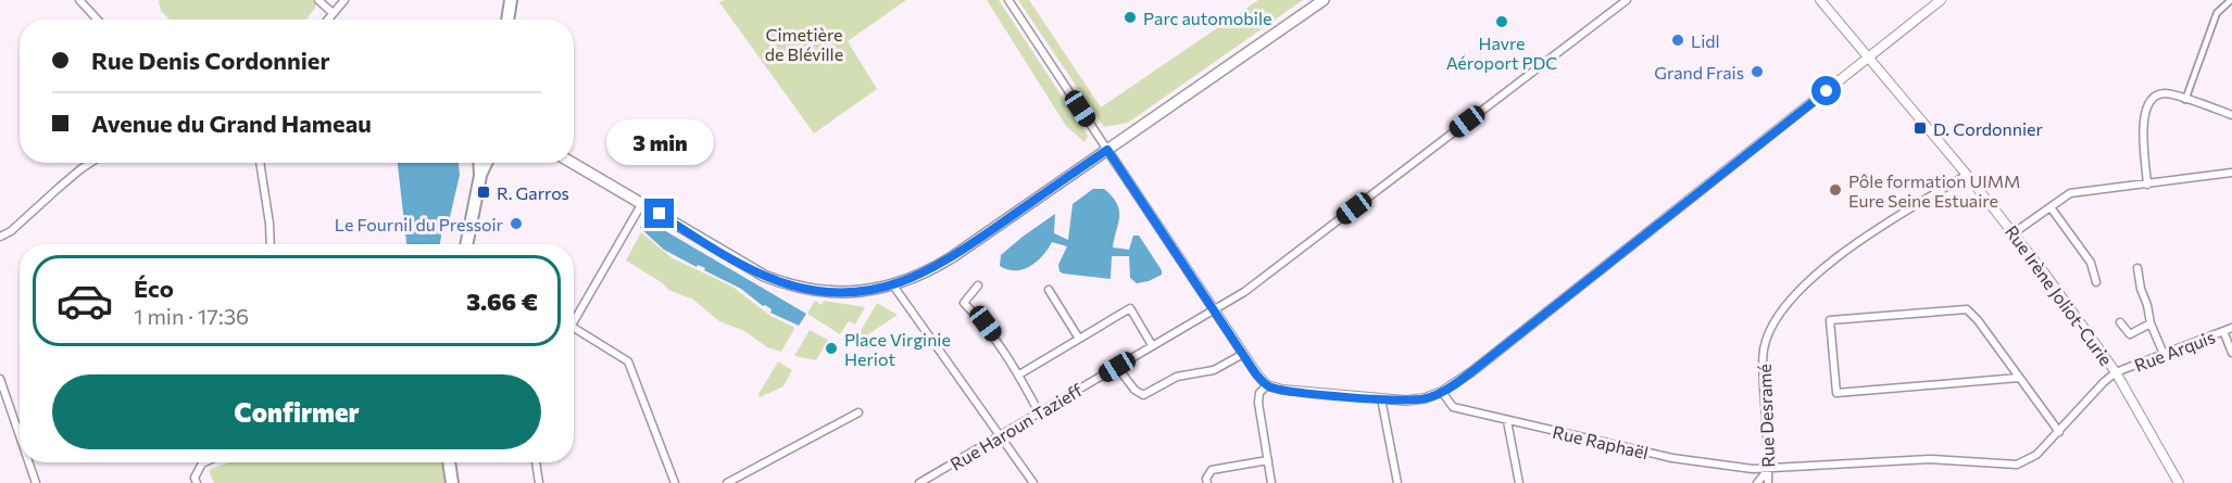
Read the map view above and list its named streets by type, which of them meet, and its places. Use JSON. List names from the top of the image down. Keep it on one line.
{"streets":{"street":["Rue Irène Joliot-Curie","Rue Arquis","Rue Desramé","Rue Haroun Tazieff","Rue Raphaël"]},"crossings":[["Rue Irène Joliot-Curie","Rue Arquis"],["Rue Irène Joliot-Curie","Rue Desramé"],["Rue Irène Joliot-Curie","Rue Raphaël"],["Rue Arquis","Rue Raphaël"],["Rue Desramé","Rue Raphaël"]],"parks":["Cimetière de Bléville"],"places":{"other":["Parc automobile","Havre Aéroport PDC","Lidl","Grand Frais","Pôle formation UIMM Eure Seine Estuaire","Le Fournil du Pressoir","Place Virginie Heriot"],"transit":["D. Cordonnier","R. Garros"]},"page":{"banner":["Rue Denis Cordonnier","Avenue du Grand Hameau"],"bubble":"3 min","list":[{"name":"Éco","note":"1 min · 17:36","value":"3.66 €"}],"buttons":"Confirmer"}}
